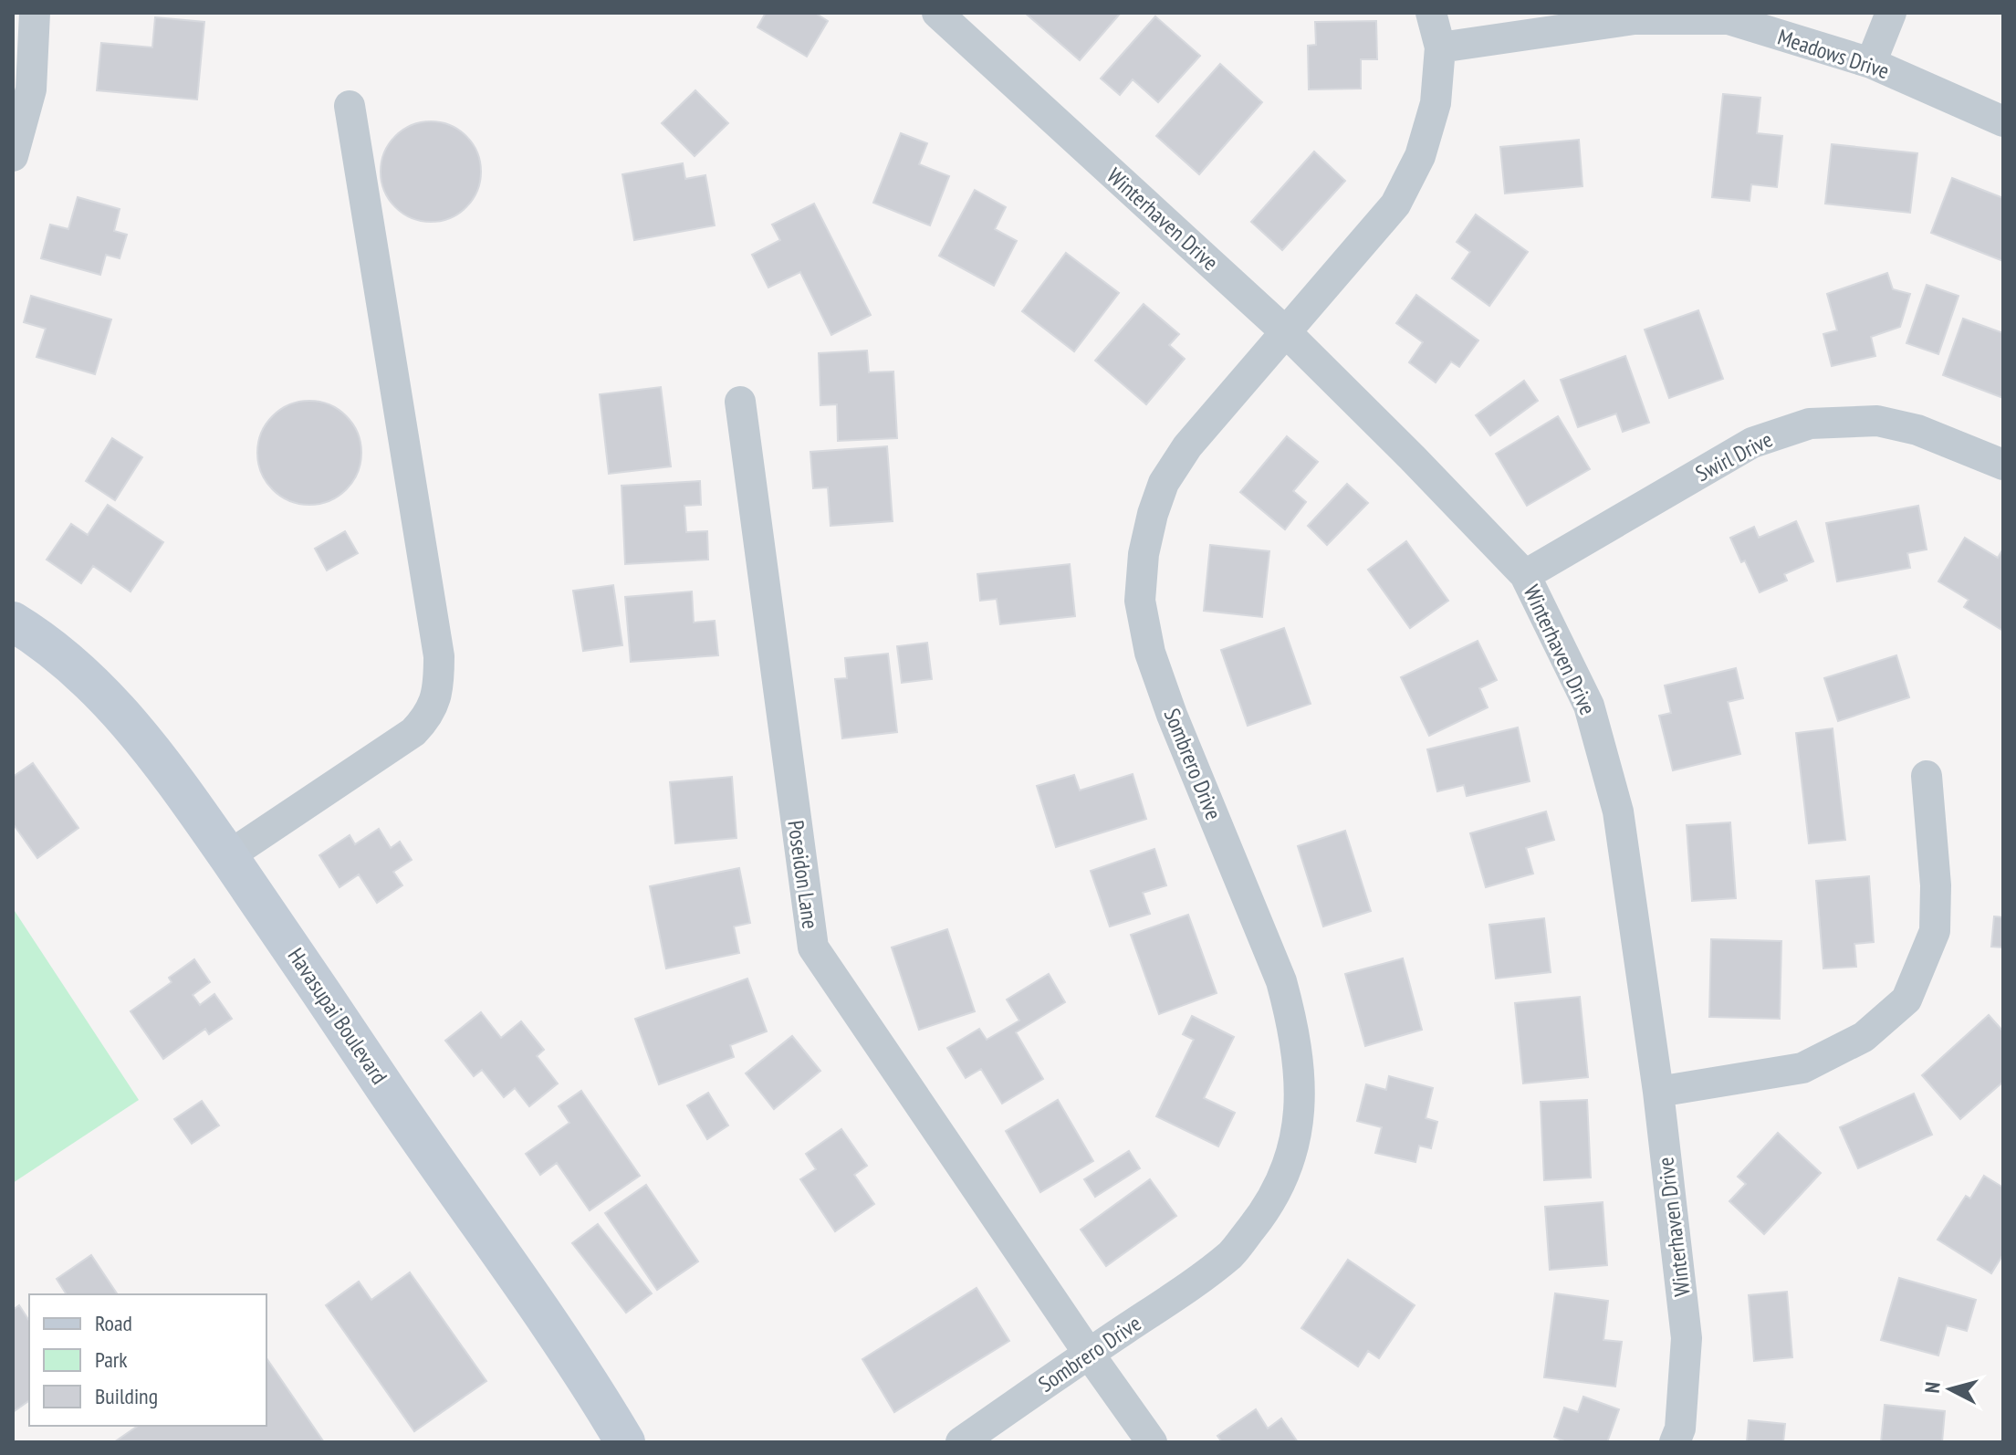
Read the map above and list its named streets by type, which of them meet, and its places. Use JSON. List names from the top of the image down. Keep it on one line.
{"streets":{"street":["Meadows Drive","Winterhaven Drive","Swirl Drive","Sombrero Drive","Poseidon Lane","Havasupai Boulevard"]},"crossings":[["Meadows Drive","Sombrero Drive"],["Winterhaven Drive","Swirl Drive"],["Winterhaven Drive","Sombrero Drive"],["Sombrero Drive","Poseidon Lane"]],"legend":["Road","Park","Building"],"north":"left"}
